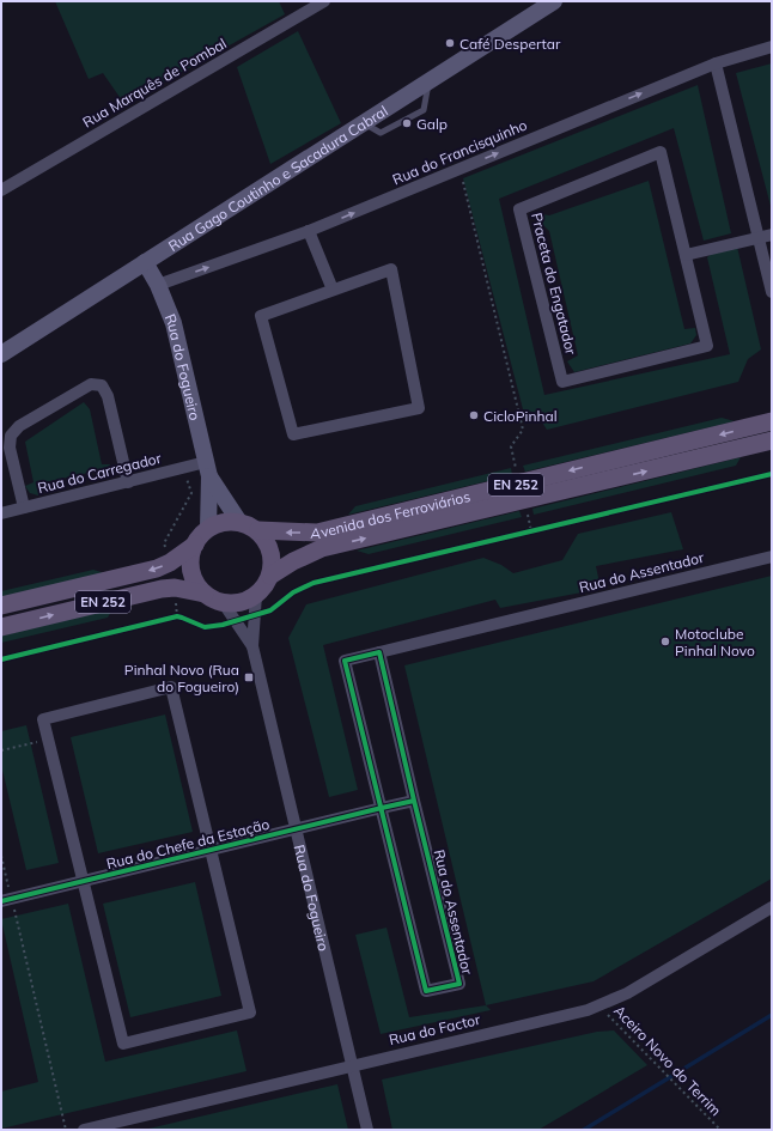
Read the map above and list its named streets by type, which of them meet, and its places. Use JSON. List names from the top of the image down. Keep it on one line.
{"streets":{"main road":["EN 252","Avenida dos Ferroviários"],"street":["Rua Marquês de Pombal","Rua do Francisquinho","Rua Gago Coutinho e Sacadura Cabral","Praceta do Engatador","Rua do Fogueiro","Rua do Carregador","Rua do Assentador","Rua do Chefe da Estação","Rua do Factor"],"path":["Aceiro Novo do Terrim"]},"crossings":[["Rua do Francisquinho","Rua do Fogueiro"],["Rua Gago Coutinho e Sacadura Cabral","Rua do Fogueiro"],["Rua do Fogueiro","Rua do Carregador"],["Rua do Fogueiro","EN 252"],["Rua do Fogueiro","Avenida dos Ferroviários"],["Rua do Fogueiro","Rua do Chefe da Estação"],["Rua do Fogueiro","Rua do Factor"],["EN 252","Avenida dos Ferroviários"],["Rua do Assentador","Rua do Chefe da Estação"],["Rua do Factor","Aceiro Novo do Terrim"]],"one_way":["Rua do Francisquinho"],"places":{"other":["Café Despertar","Galp","CicloPinhal","Motoclube Pinhal Novo"],"transit":["Pinhal Novo (Rua do Fogueiro)"]}}
